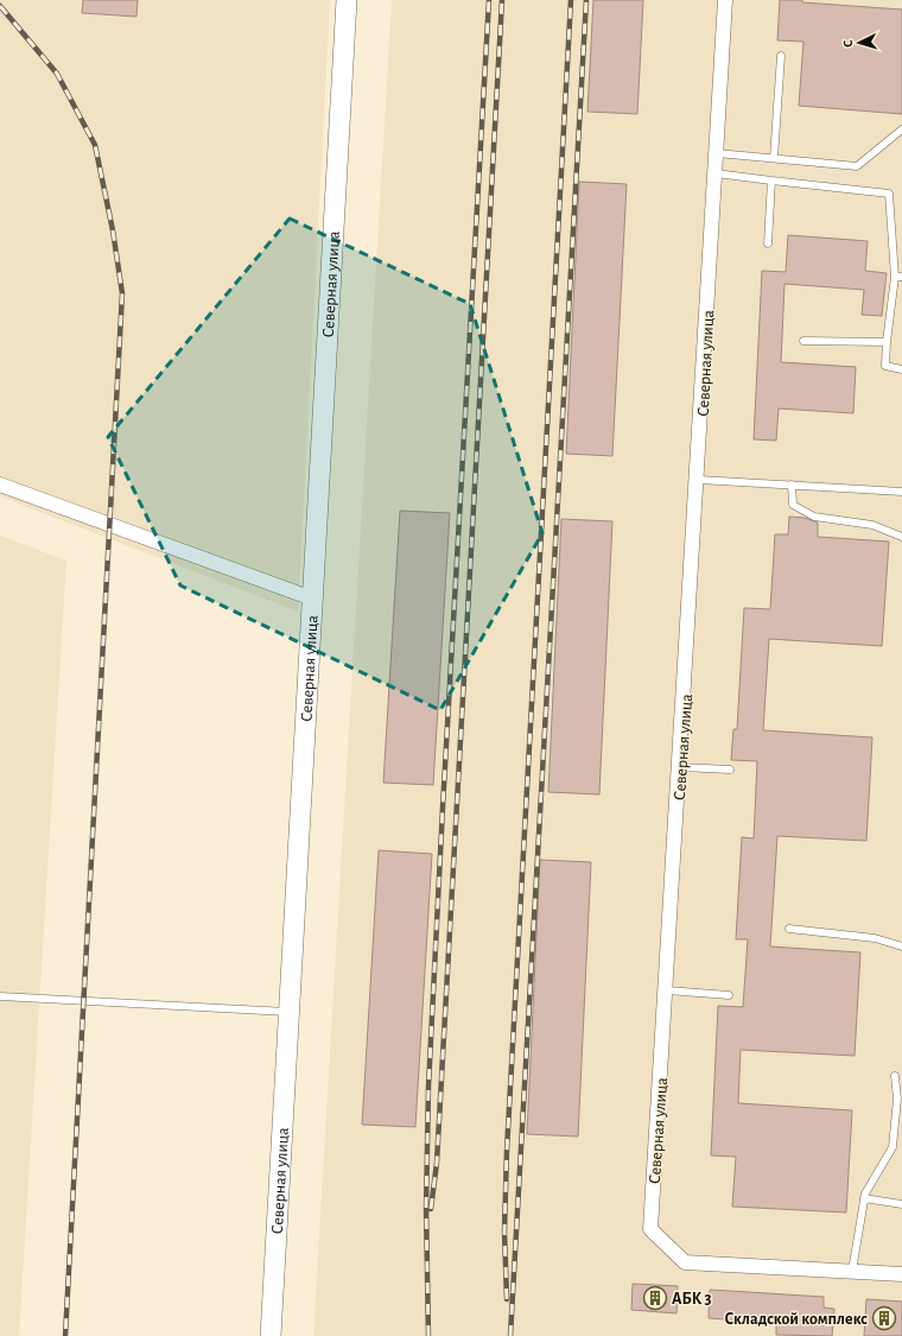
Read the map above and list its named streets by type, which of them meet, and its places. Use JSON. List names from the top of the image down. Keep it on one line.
{"streets":{"main road":["Северная улица"]},"places":{"building":["АБК 3","Складской комплекс"]},"north":"left"}
